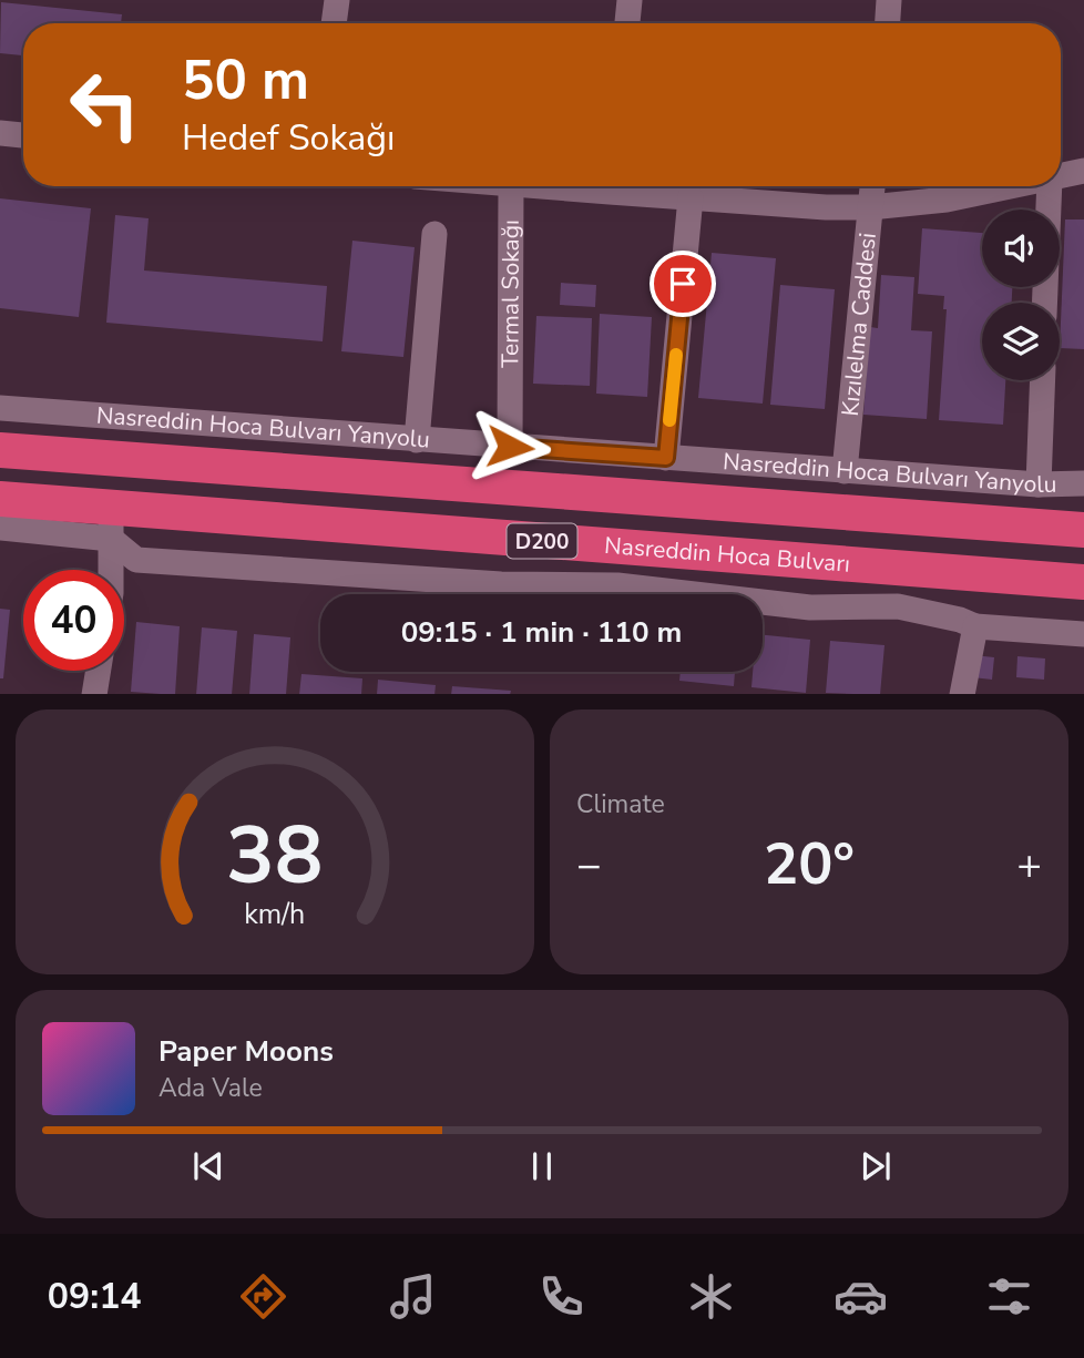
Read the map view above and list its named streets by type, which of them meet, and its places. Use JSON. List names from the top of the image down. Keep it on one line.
{"streets":{"highway":["D200","Nasreddin Hoca Bulvarı"],"street":["Termal Sokağı","Kızılelma Caddesi","Nasreddin Hoca Bulvarı Yanyolu"]},"crossings":[["Termal Sokağı","Nasreddin Hoca Bulvarı Yanyolu"],["Kızılelma Caddesi","Nasreddin Hoca Bulvarı Yanyolu"]],"page":{"turn":["50 m","Hedef Sokağı"],"limit":"40","trip":"09:15 · 1 min · 110 m","tile":"Climate","heat":["−","20°","+"],"song":["Paper Moons","Ada Vale"],"tabs":"09:14","gauge":["38","km/h"]}}
